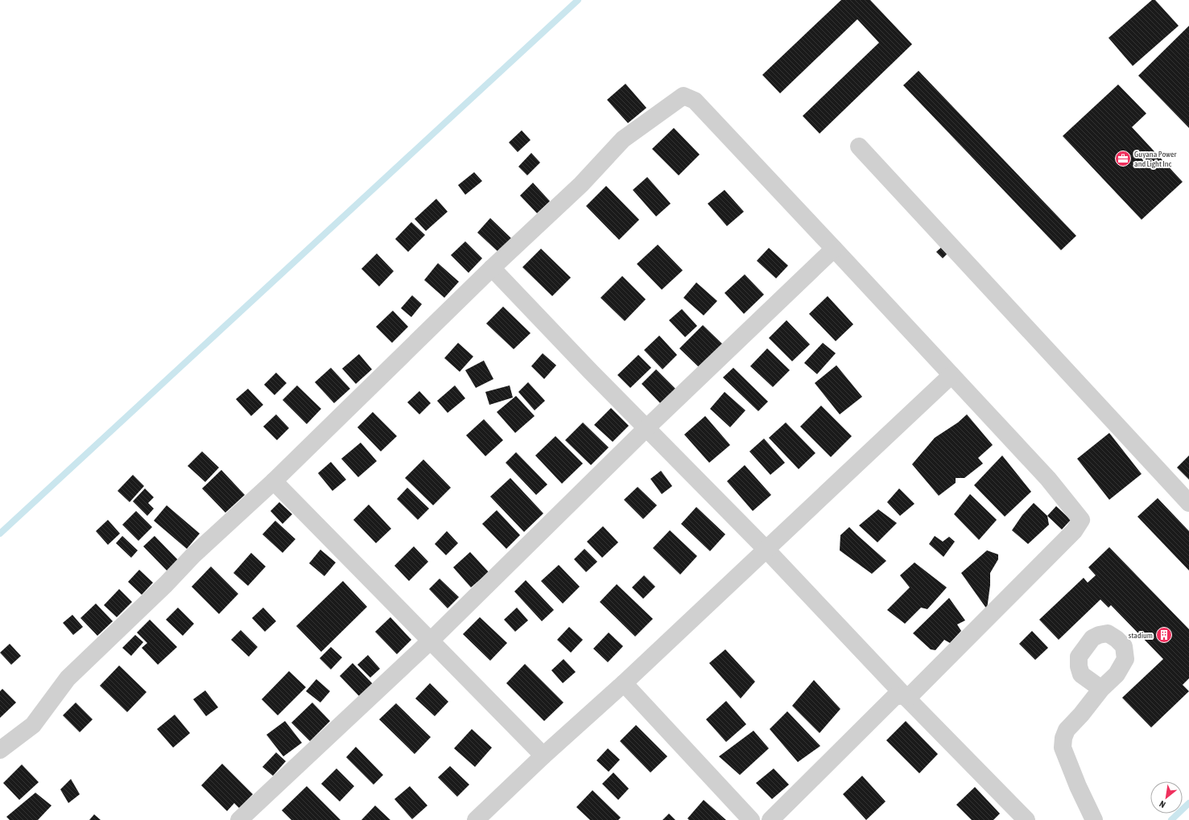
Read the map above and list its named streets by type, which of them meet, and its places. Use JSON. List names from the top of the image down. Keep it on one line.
{"places":{"office":["Guyana Power and Light Inc"],"building":["stadium"]},"north":"bottom left"}
